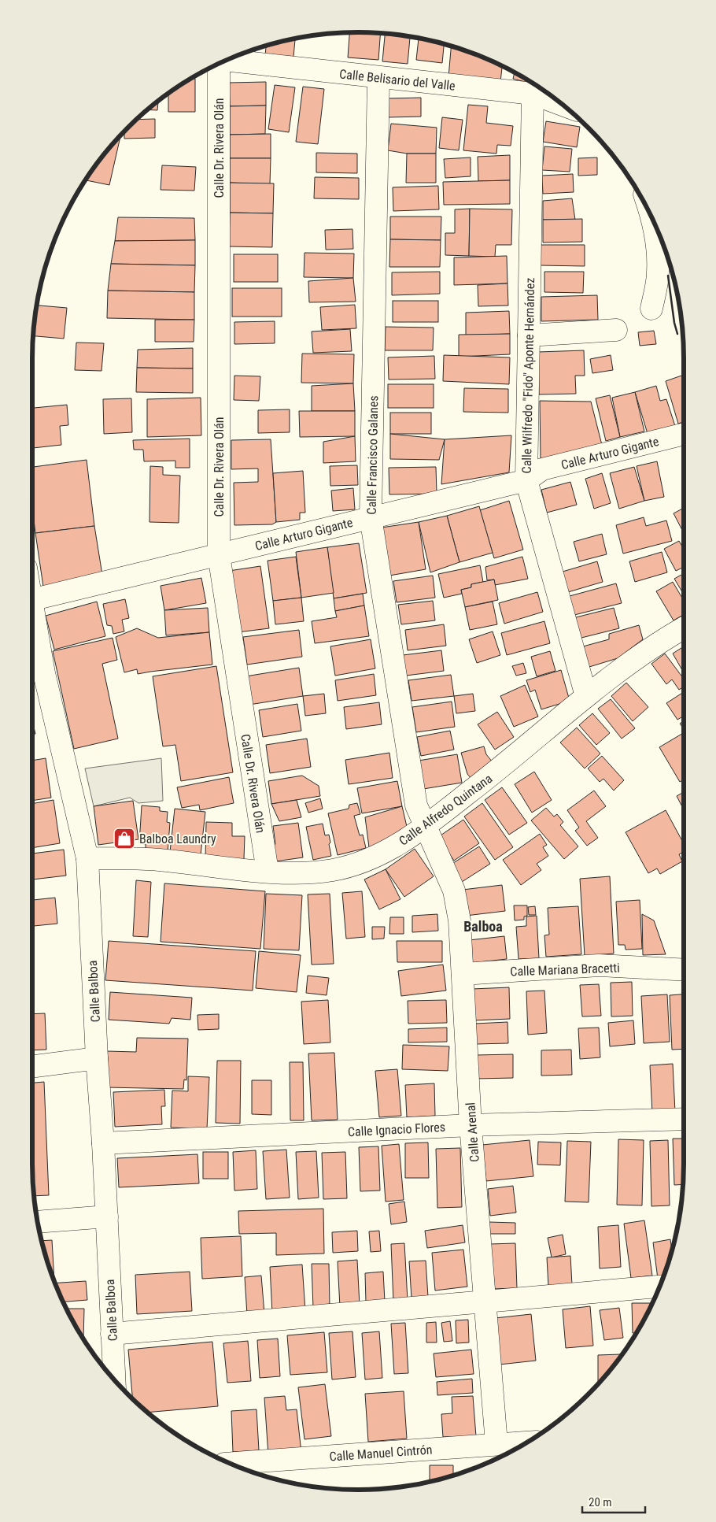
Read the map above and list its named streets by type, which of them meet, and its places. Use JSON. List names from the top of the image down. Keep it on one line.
{"streets":{"street":["Calle Belisario del Valle","Calle Dr. Rivera Olán","Calle Wilfredo \"Fido\" Aponte Hernández","Calle Arturo Gigante","Calle Francisco Galanes","Calle Alfredo Quintana","Calle Mariana Bracetti","Calle Balboa","Calle Ignacio Flores","Calle Arenal","Calle Manuel Cintrón"]},"crossings":[["Calle Belisario del Valle","Calle Wilfredo \"Fido\" Aponte Hernández"],["Calle Belisario del Valle","Calle Francisco Galanes"],["Calle Dr. Rivera Olán","Calle Arturo Gigante"],["Calle Dr. Rivera Olán","Calle Alfredo Quintana"],["Calle Wilfredo \"Fido\" Aponte Hernández","Calle Arturo Gigante"],["Calle Wilfredo \"Fido\" Aponte Hernández","Calle Alfredo Quintana"],["Calle Arturo Gigante","Calle Francisco Galanes"],["Calle Francisco Galanes","Calle Alfredo Quintana"],["Calle Francisco Galanes","Calle Arenal"],["Calle Alfredo Quintana","Calle Balboa"],["Calle Alfredo Quintana","Calle Arenal"],["Calle Mariana Bracetti","Calle Arenal"],["Calle Balboa","Calle Ignacio Flores"],["Calle Ignacio Flores","Calle Arenal"],["Calle Arenal","Calle Manuel Cintrón"]],"districts":["Balboa"],"places":{"shop":["Balboa Laundry"]},"scale_bar":"20 m"}
